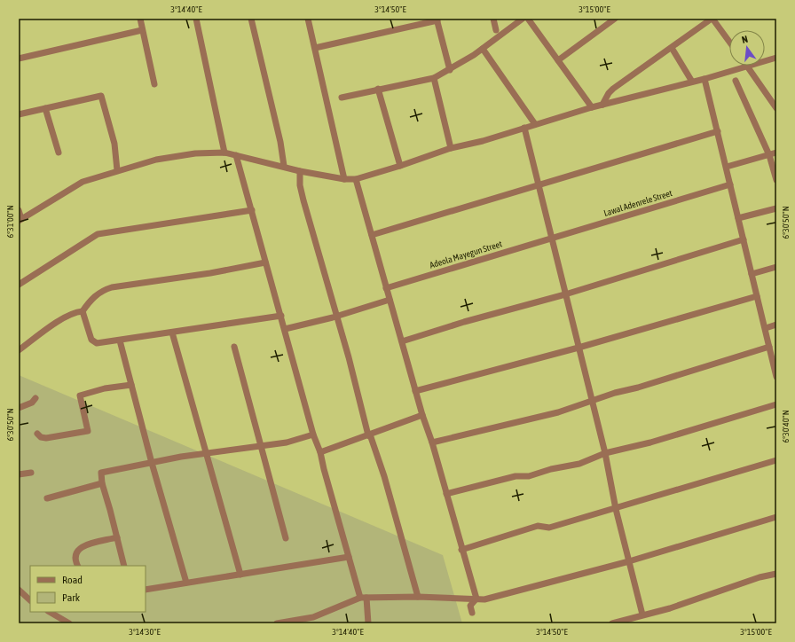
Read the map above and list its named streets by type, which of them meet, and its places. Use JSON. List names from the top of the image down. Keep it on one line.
{"streets":{"street":["Lawal Adenrele Street","Adeola Mayegun Street"]},"crossings":[["Lawal Adenrele Street","Adeola Mayegun Street"]],"legend":["Road","Park"],"north":"top","coordinates":["3°14'40\"E","3°14'50\"E","3°15'00\"E","6°31'00\"N","6°30'50\"N","6°30'40\"N","3°14'30\"E"]}
